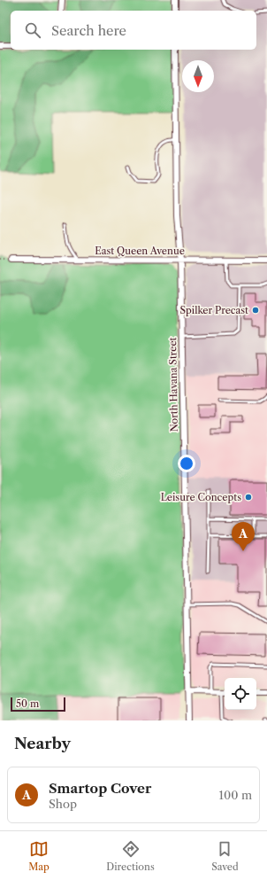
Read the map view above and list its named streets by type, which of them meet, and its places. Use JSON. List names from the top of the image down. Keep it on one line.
{"streets":{"street":["East Queen Avenue","North Havana Street"]},"crossings":[["East Queen Avenue","North Havana Street"]],"places":["Spilker Precast","Leisure Concepts"],"scale_bar":"50 m","north":"bottom","page":{"search":"Search here","pins":"A","scale":"50 m","heading":"Nearby","list":[{"mark":"A","name":"Smartop Cover","note":"Shop","value":"100 m"}],"nav":["Map","Directions","Saved"]}}
